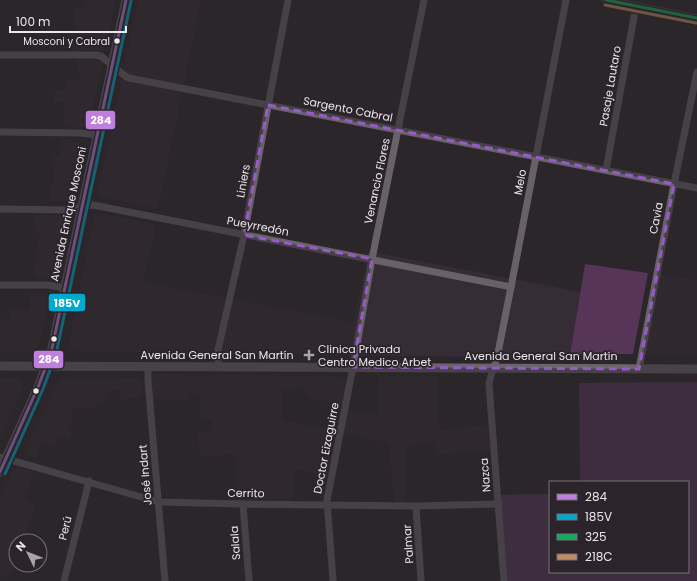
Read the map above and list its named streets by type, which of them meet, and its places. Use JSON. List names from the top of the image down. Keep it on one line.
{"streets":{"main road":["Avenida Enrique Mosconi","Avenida General San Martín"],"street":["Pasaje Lautaro","Sargento Cabral","Liniers","Venancio Flores","Melo","Cavia","Pueyrredón","Doctor Eizaguirre","José Indart","Nazca","Cerrito","Perú","Salala","Palmar"]},"crossings":[["Pasaje Lautaro","Sargento Cabral"],["Sargento Cabral","Liniers"],["Sargento Cabral","Venancio Flores"],["Sargento Cabral","Melo"],["Sargento Cabral","Avenida Enrique Mosconi"],["Sargento Cabral","Cavia"],["Liniers","Pueyrredón"],["Liniers","Avenida General San Martín"],["Venancio Flores","Pueyrredón"],["Venancio Flores","Avenida General San Martín"],["Venancio Flores","Doctor Eizaguirre"],["Melo","Pueyrredón"],["Melo","Avenida General San Martín"],["Melo","Nazca"],["Avenida Enrique Mosconi","Pueyrredón"],["Avenida Enrique Mosconi","Avenida General San Martín"],["Avenida Enrique Mosconi","Cerrito"],["Cavia","Avenida General San Martín"],["Avenida General San Martín","Doctor Eizaguirre"],["Avenida General San Martín","José Indart"],["Avenida General San Martín","Nazca"],["Doctor Eizaguirre","Cerrito"],["José Indart","Cerrito"],["Nazca","Cerrito"],["Cerrito","Perú"],["Cerrito","Salala"],["Cerrito","Palmar"]],"places":{"other":["Mosconi y Cabral"],"health":["Clinica Privada Centro Medico Arbet"]},"lines":["transit line 284","transit line 325","transit line 185V","transit line 218C"],"legend":["284","185V","325","218C"],"scale_bar":"100 m","north":"top left"}
